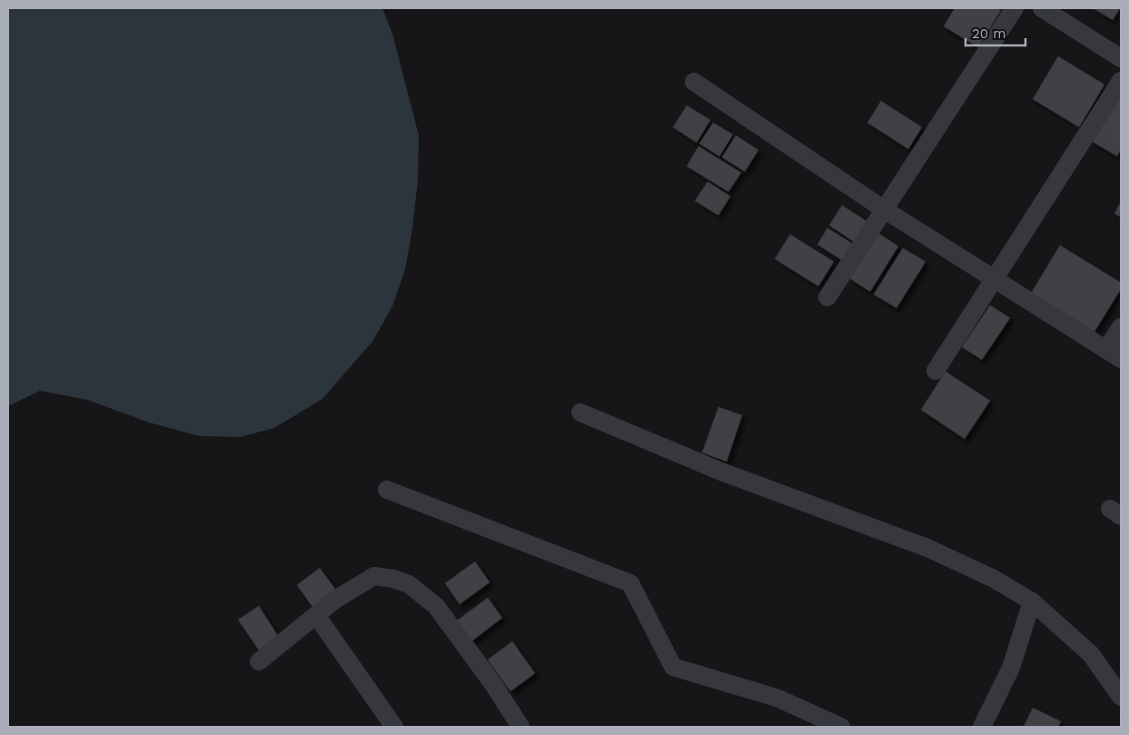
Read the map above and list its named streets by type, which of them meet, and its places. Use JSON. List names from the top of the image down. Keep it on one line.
{"scale_bar":"20 m"}
